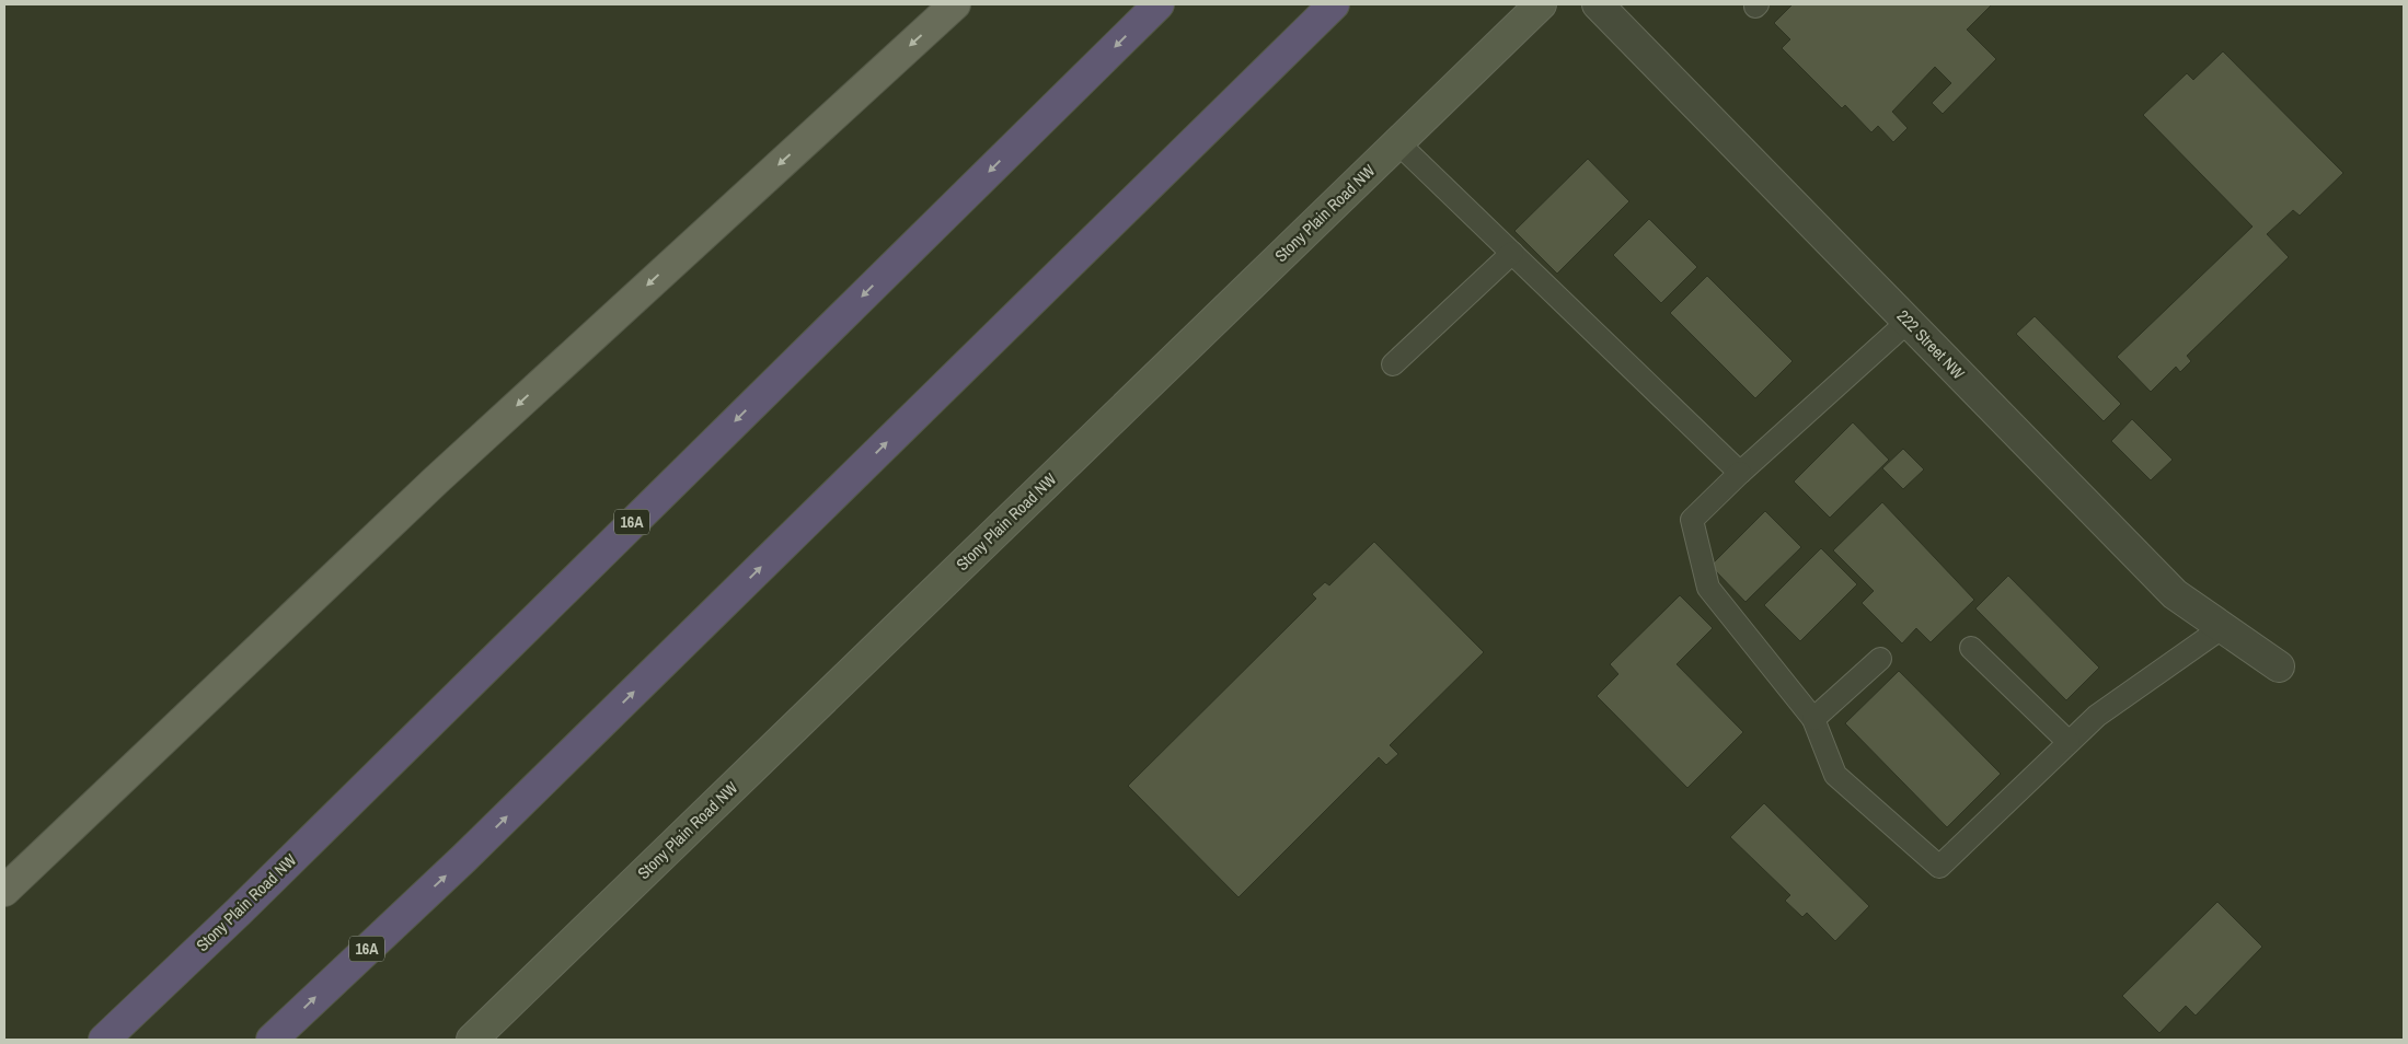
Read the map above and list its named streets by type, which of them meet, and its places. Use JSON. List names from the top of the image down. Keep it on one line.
{"streets":{"highway":["Stony Plain Road NW","16A"],"street":["222 Street NW"]}}
